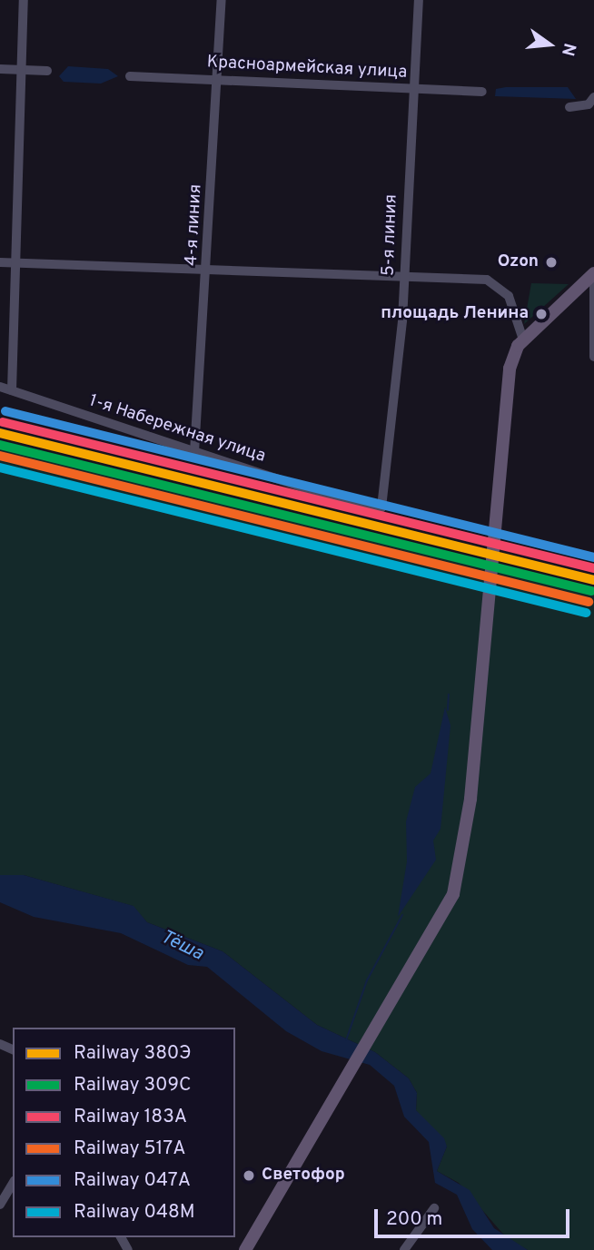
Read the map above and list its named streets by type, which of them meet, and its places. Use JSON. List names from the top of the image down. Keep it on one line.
{"streets":{"street":["Красноармейская улица","4-я линия","5-я линия","1-я Набережная улица"]},"crossings":[["Красноармейская улица","4-я линия"],["Красноармейская улица","5-я линия"],["4-я линия","1-я Набережная улица"],["5-я линия","1-я Набережная улица"]],"water":["Тёша"],"places":["Ozon","площадь Ленина","Светофор"],"lines":["rail line 047А","rail line 183А","rail line 380Э","rail line 309С","rail line 517А","rail line 048М"],"legend":["Railway 380Э","Railway 309С","Railway 183А","Railway 517А","Railway 047А","Railway 048М"],"scale_bar":"200 m","north":"right"}
